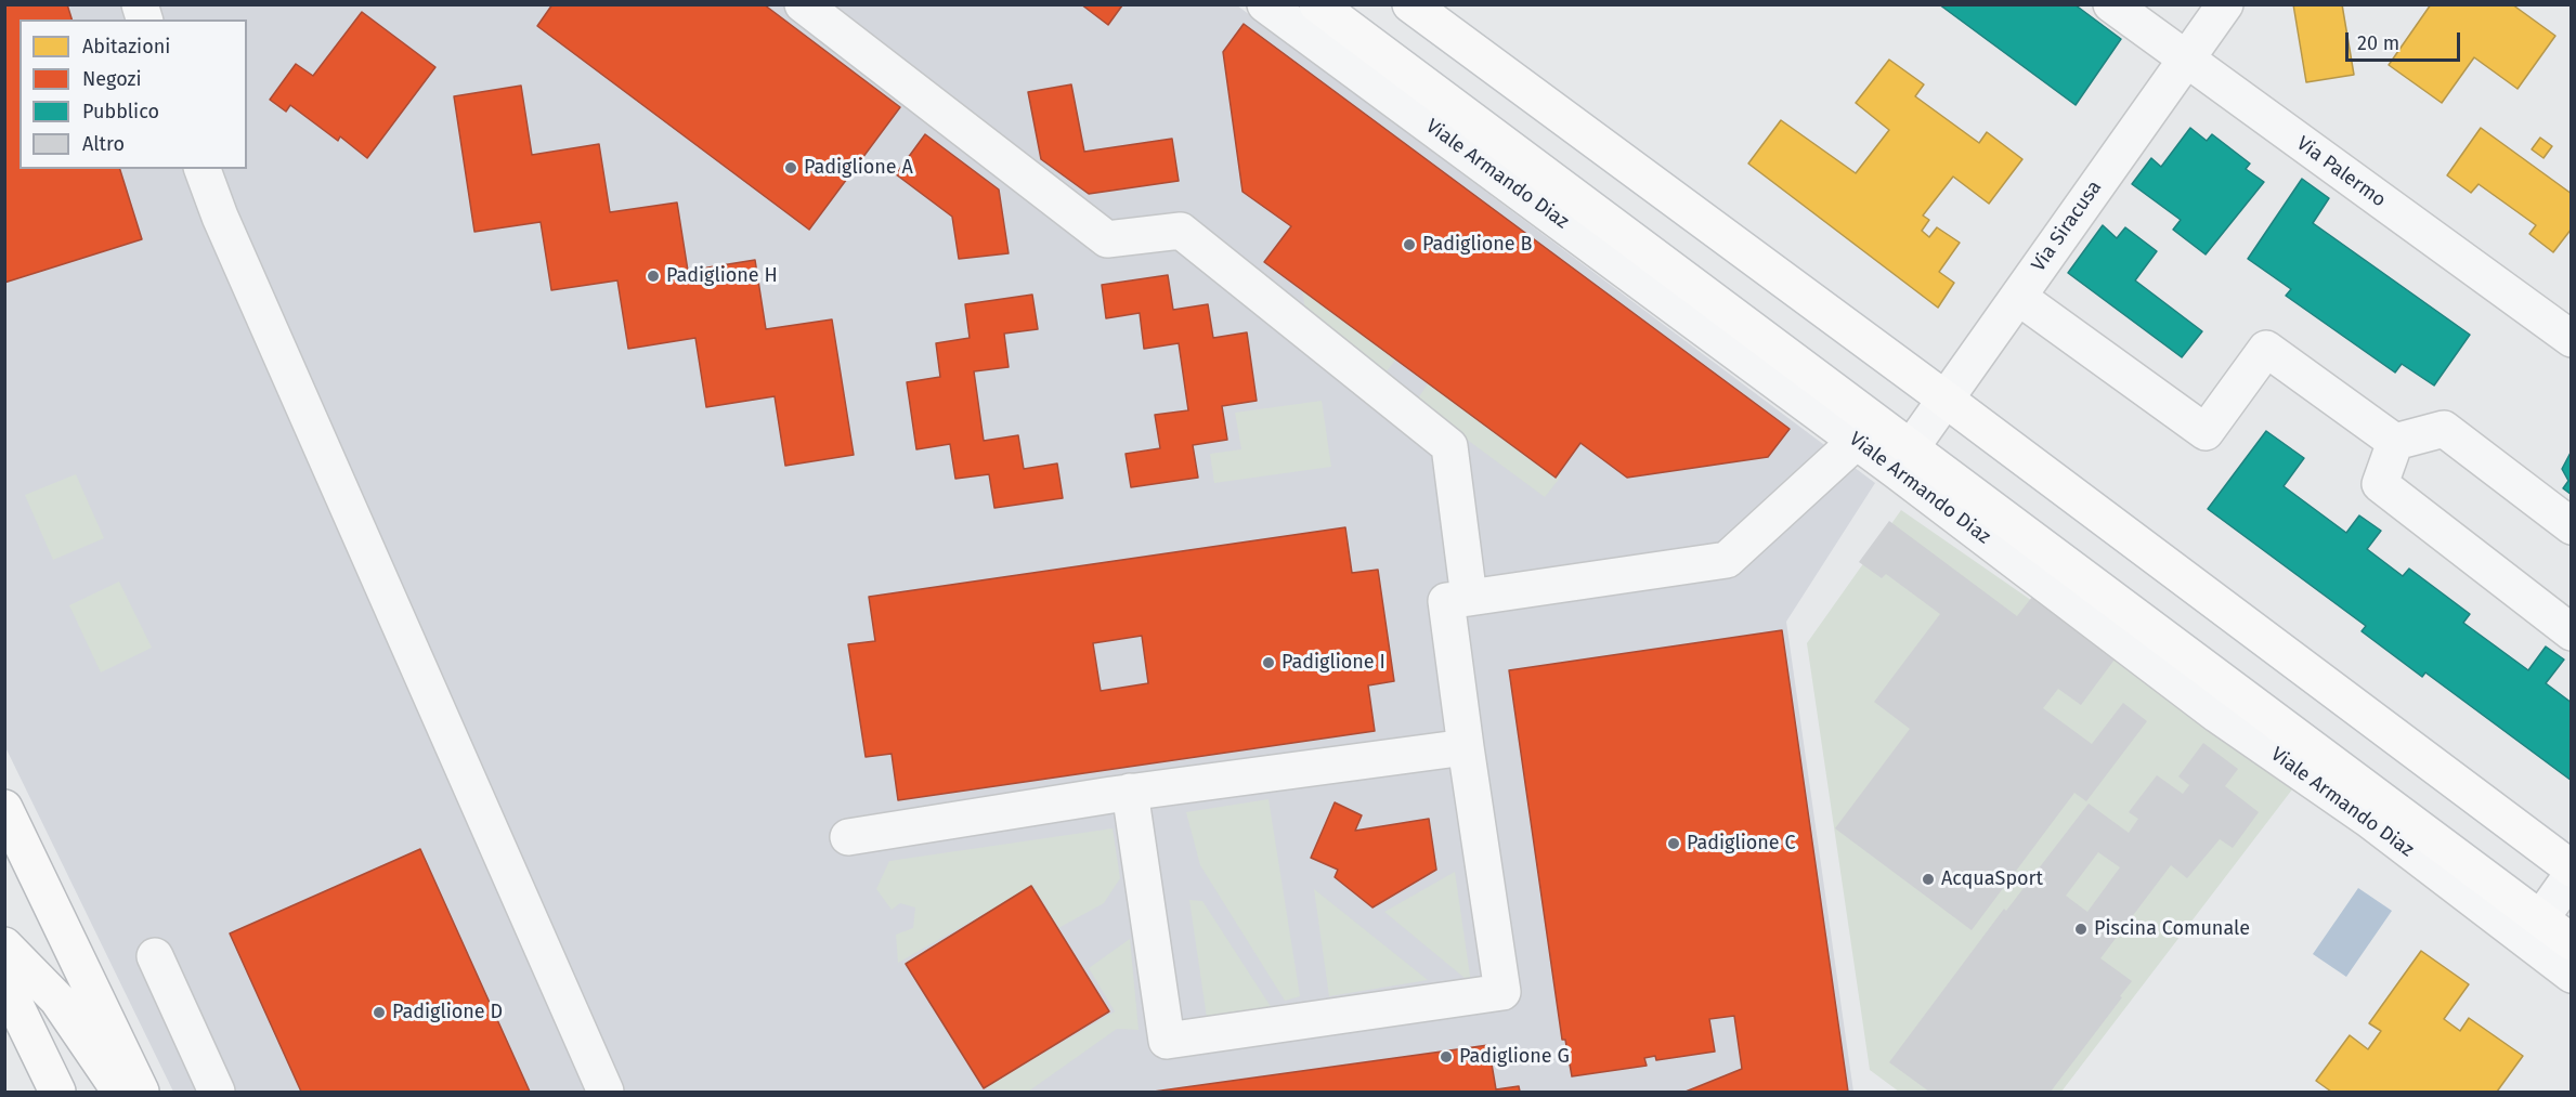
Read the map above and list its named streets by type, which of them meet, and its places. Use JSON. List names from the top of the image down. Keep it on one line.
{"streets":{"main road":["Viale Armando Diaz"],"street":["Via Palermo","Via Siracusa"]},"crossings":[["Via Palermo","Via Siracusa"],["Viale Armando Diaz","Via Siracusa"]],"places":["Padiglione A","Padiglione B","Padiglione H","Padiglione I","Padiglione C","AcquaSport","Piscina Comunale","Padiglione D","Padiglione G"],"legend":["Abitazioni","Negozi","Pubblico","Altro"],"scale_bar":"20 m"}
